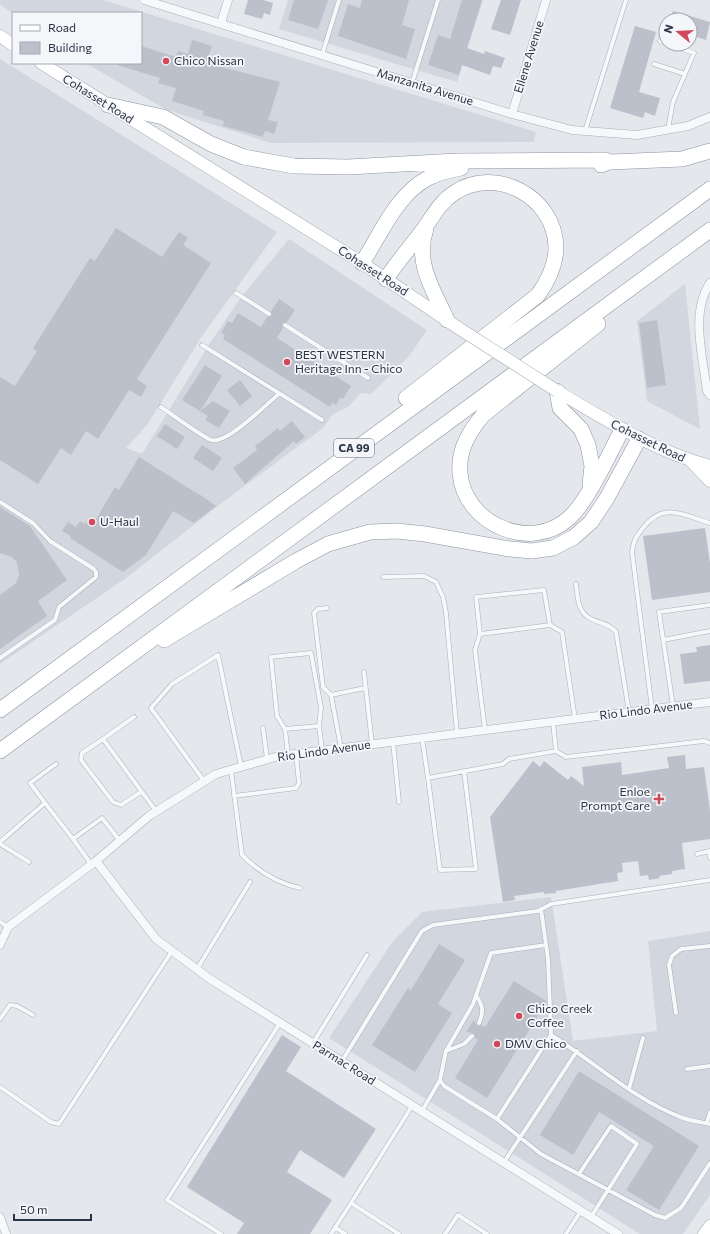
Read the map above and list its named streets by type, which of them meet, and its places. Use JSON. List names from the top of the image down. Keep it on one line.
{"streets":{"highway":["CA 99"],"main road":["Cohasset Road"],"street":["Ellene Avenue","Manzanita Avenue","Rio Lindo Avenue","Parmac Road"]},"crossings":[["Ellene Avenue","Manzanita Avenue"],["Rio Lindo Avenue","Parmac Road"]],"places":{"other":["Chico Nissan","BEST WESTERN Heritage Inn - Chico","U-Haul","Chico Creek Coffee","DMV Chico"],"health":["Enloe Prompt Care"]},"legend":["Road","Building"],"scale_bar":"50 m","north":"left"}
